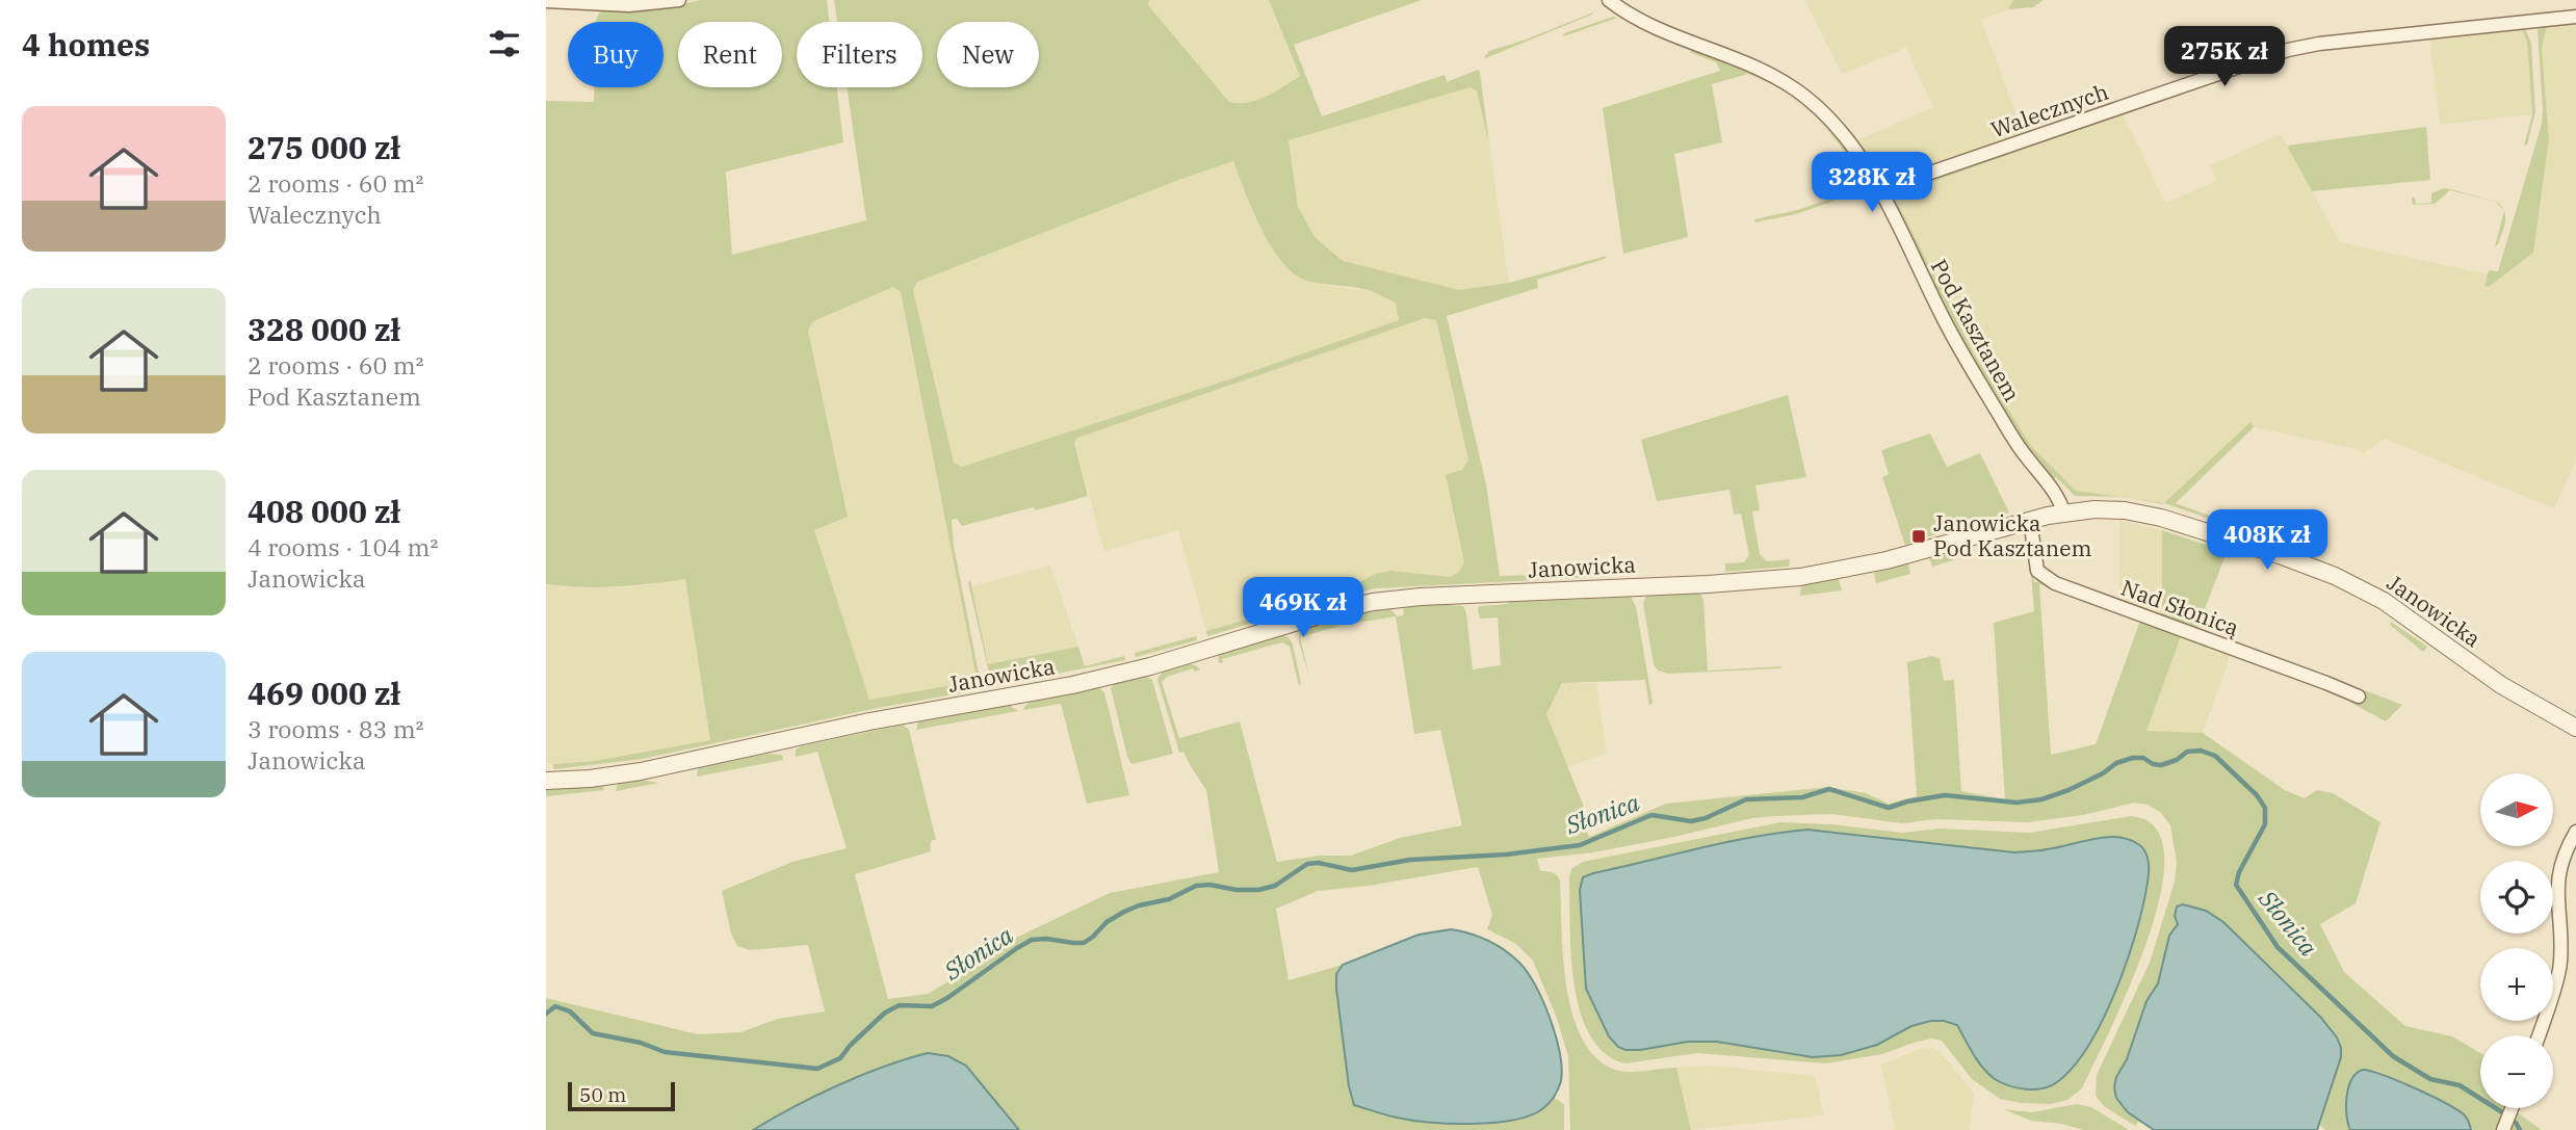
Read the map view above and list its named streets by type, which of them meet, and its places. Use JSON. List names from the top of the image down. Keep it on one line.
{"streets":{"street":["Walecznych","Pod Kasztanem","Janowicka","Nad Słonicą"]},"crossings":[["Walecznych","Pod Kasztanem"],["Pod Kasztanem","Janowicka"],["Janowicka","Nad Słonicą"]],"water":["Słonica"],"places":{"transit":["Janowicka Pod Kasztanem"]},"scale_bar":"50 m","north":"right","page":{"heading":"4 homes","chip":["Buy","Rent","Filters","New"],"price":["275K zł","328K zł","408K zł","469K zł"],"list":[{"name":"275 000 zł","note":"2 rooms · 60 m² · Walecznych"},{"name":"328 000 zł","note":"2 rooms · 60 m² · Pod Kasztanem"},{"name":"408 000 zł","note":"4 rooms · 104 m² · Janowicka"},{"name":"469 000 zł","note":"3 rooms · 83 m² · Janowicka"}],"map_buttons":["+","−"],"scale":"50 m"}}
